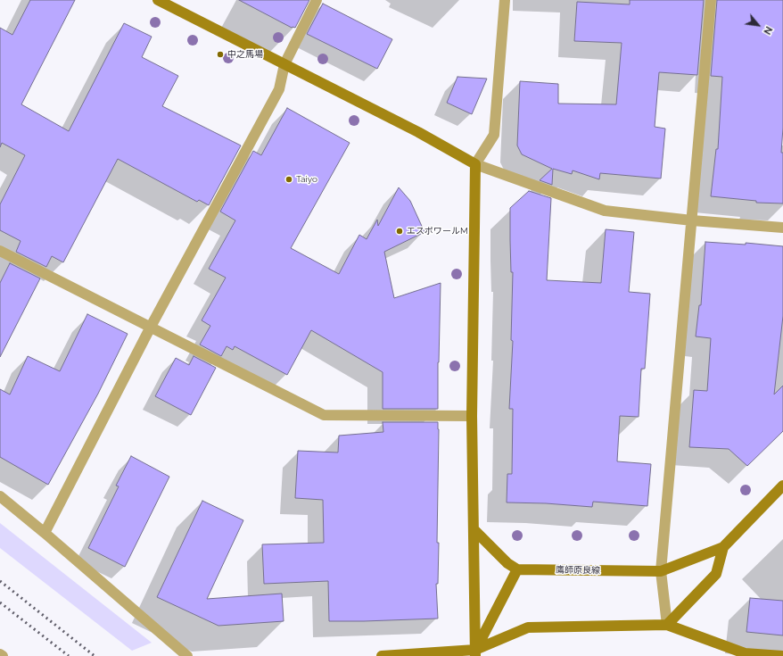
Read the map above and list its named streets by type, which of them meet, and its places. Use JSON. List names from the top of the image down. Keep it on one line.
{"streets":{"street":["鷹師原良線"]},"places":["中之馬場","Taiyo","エスポワールM"],"north":"bottom right"}
